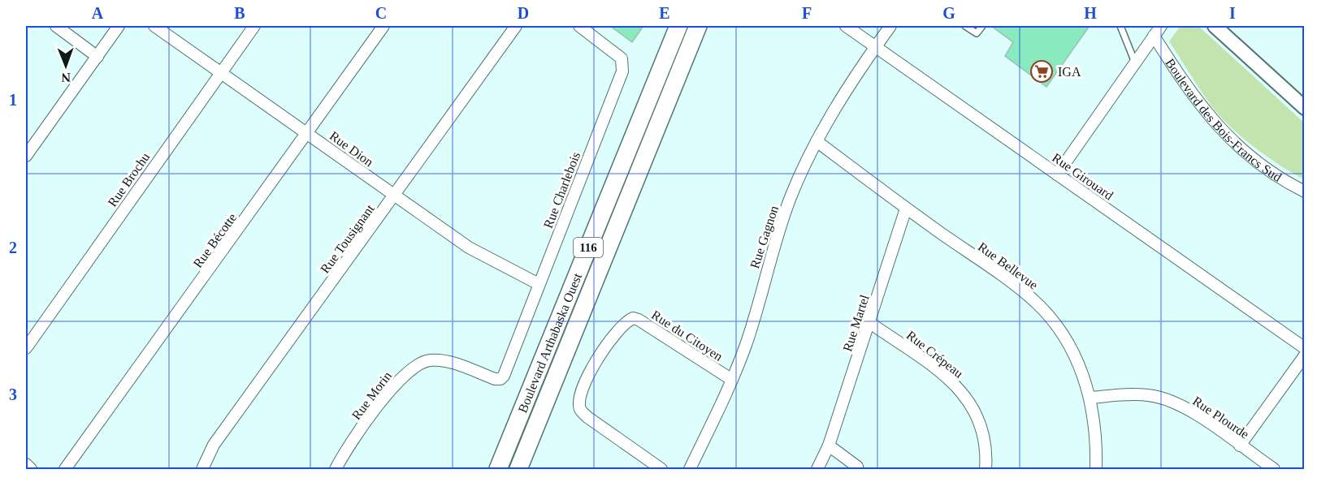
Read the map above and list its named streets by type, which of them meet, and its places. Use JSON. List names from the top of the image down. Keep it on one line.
{"streets":{"main road":["116","Boulevard Arthabaska Ouest"],"street":["Boulevard des Bois-Francs Sud","Rue Dion","Rue Girouard","Rue Brochu","Rue Charlebois","Rue Gagnon","Rue Tousignant","Rue Bécotte","Rue Bellevue","Rue Martel","Rue du Citoyen","Rue Crépeau","Rue Morin","Rue Plourde"]},"crossings":[["Rue Dion","Rue Brochu"],["Rue Dion","Rue Charlebois"],["Rue Dion","Rue Tousignant"],["Rue Dion","Rue Bécotte"],["Rue Girouard","Rue Gagnon"],["Rue Charlebois","Rue Morin"],["Rue Gagnon","Rue Bellevue"],["Rue Gagnon","Rue du Citoyen"],["Rue Bellevue","Rue Martel"],["Rue Bellevue","Rue Plourde"],["Rue Martel","Rue Crépeau"]],"places":{"supermarket":["IGA"]},"north":"bottom","grid":{"columns":["A","B","C","D","E","F","G","H","I"],"rows":["1","2","3"]}}
